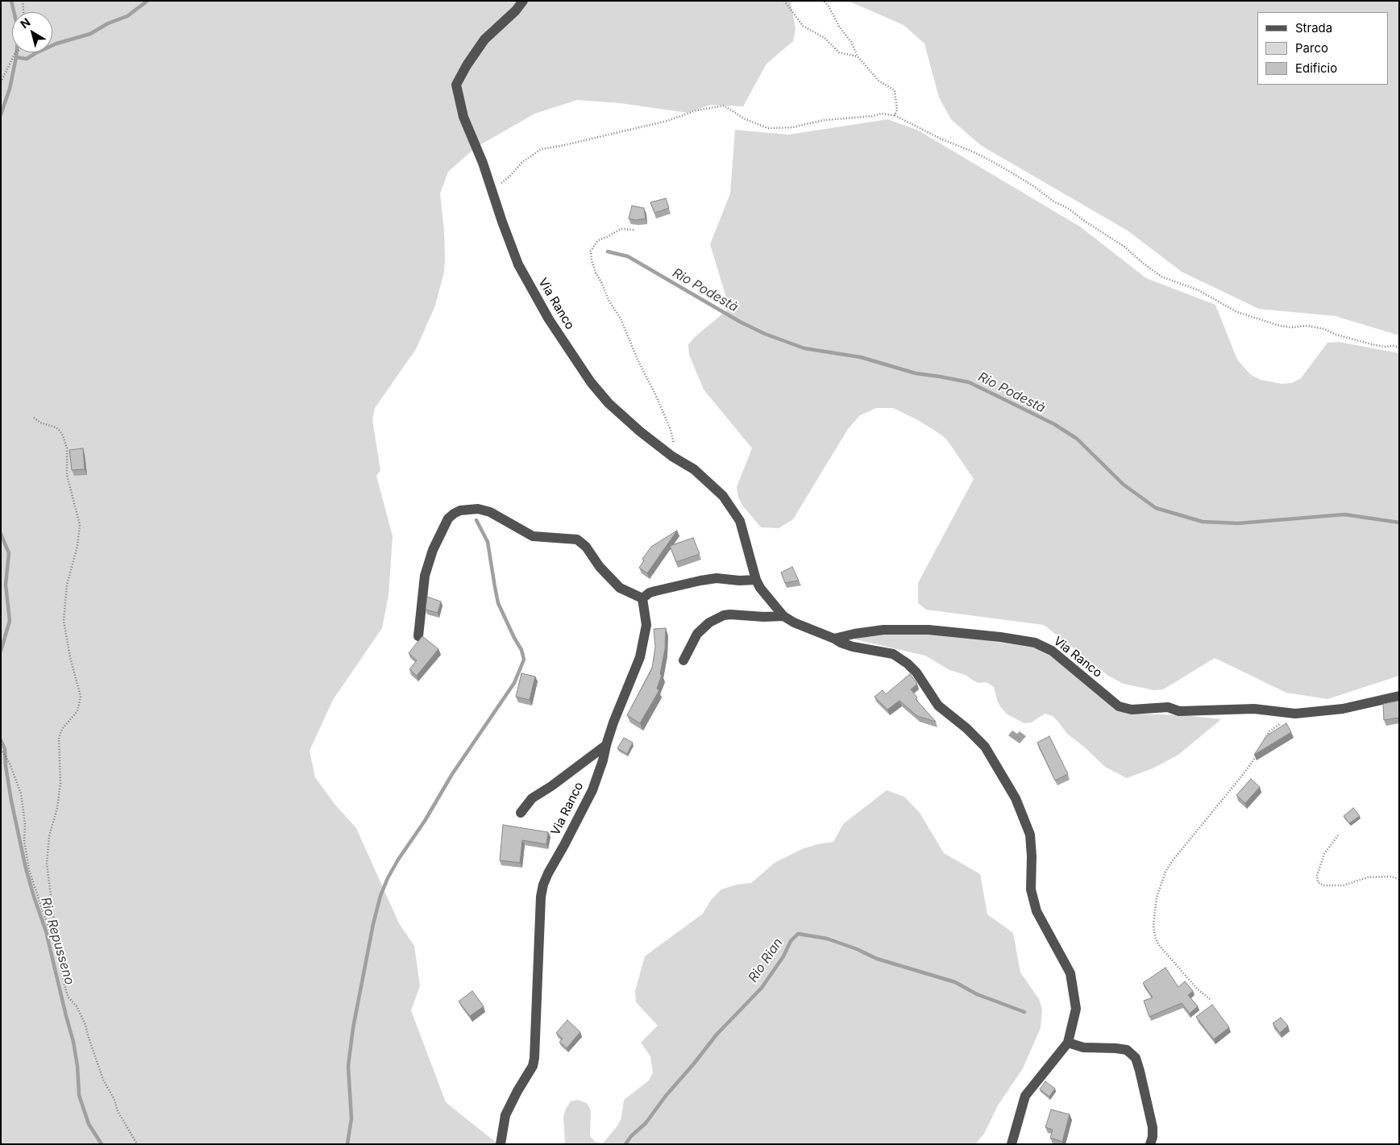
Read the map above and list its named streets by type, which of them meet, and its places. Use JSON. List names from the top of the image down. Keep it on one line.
{"streets":{"street":["Via Ranco"]},"water":["Rio Podestà","Rio Repusseno","Rio Rian"],"legend":["Strada","Parco","Edificio"],"north":"top left"}
